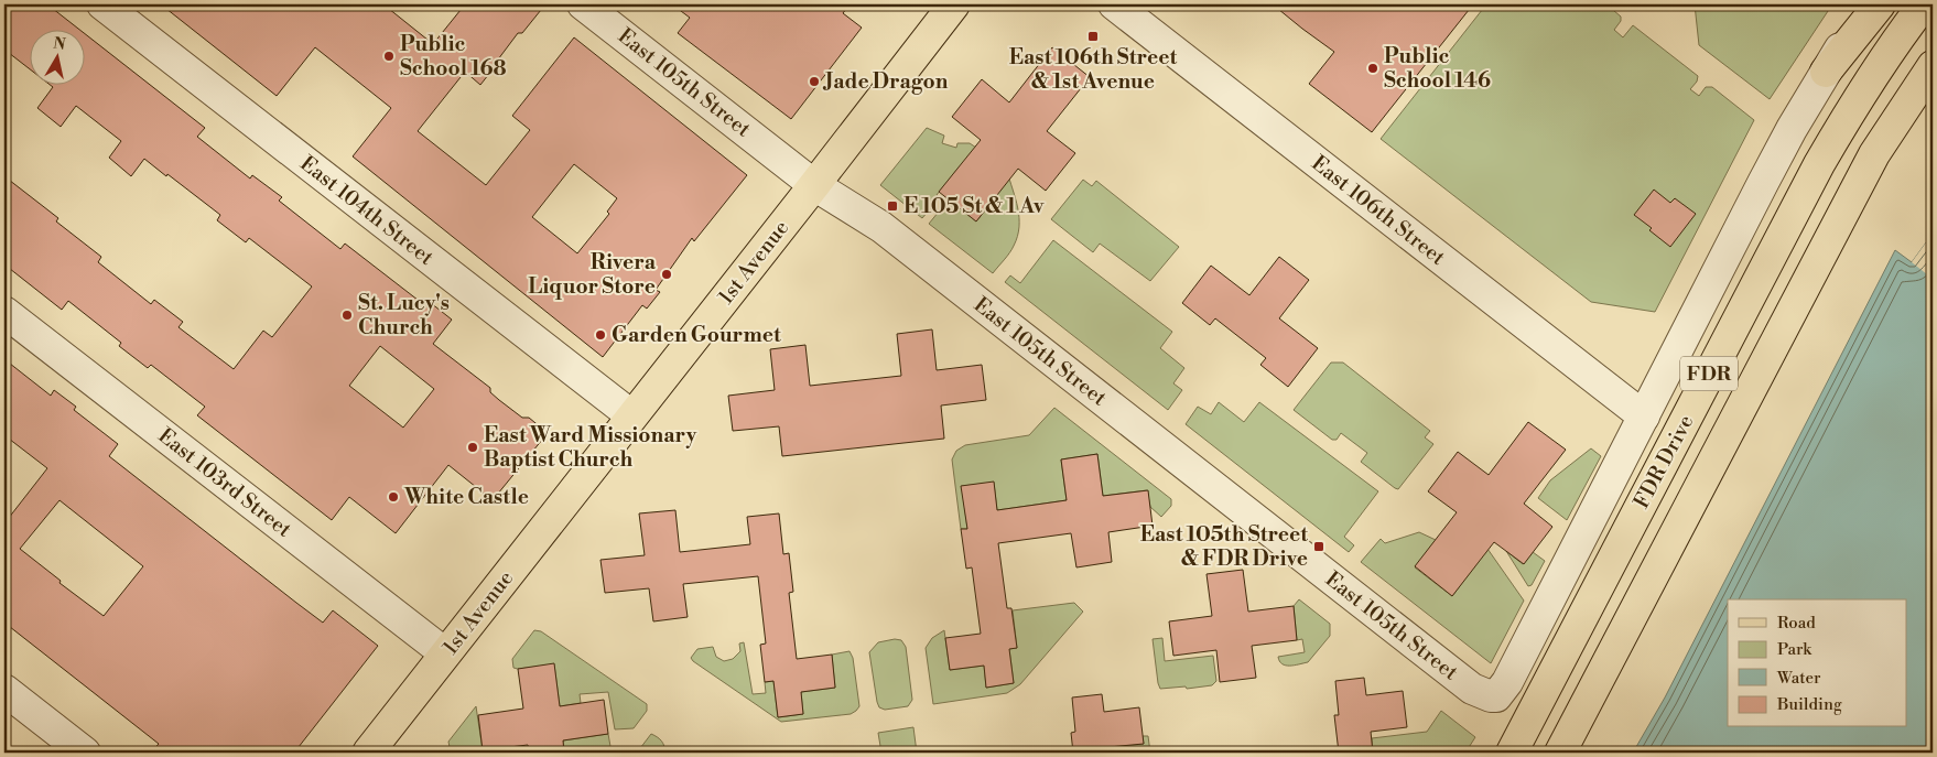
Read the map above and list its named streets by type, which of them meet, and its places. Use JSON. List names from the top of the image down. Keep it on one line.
{"streets":{"main road":["1st Avenue","FDR","FDR Drive"],"street":["East 105th Street","East 104th Street","East 106th Street","East 103rd Street"]},"crossings":[["East 105th Street","1st Avenue"],["East 105th Street","FDR Drive"],["East 104th Street","1st Avenue"],["East 106th Street","FDR Drive"],["1st Avenue","East 103rd Street"]],"places":{"transit":["East 106th Street & 1st Avenue","E 105 St & 1 Av","East 105th Street & FDR Drive"],"other":["Public School 168","Public School 146","Jade Dragon","Rivera Liquor Store","St. Lucy's Church","Garden Gourmet","East Ward Missionary Baptist Church","White Castle"]},"legend":["Road","Park","Water","Building"],"north":"top"}
